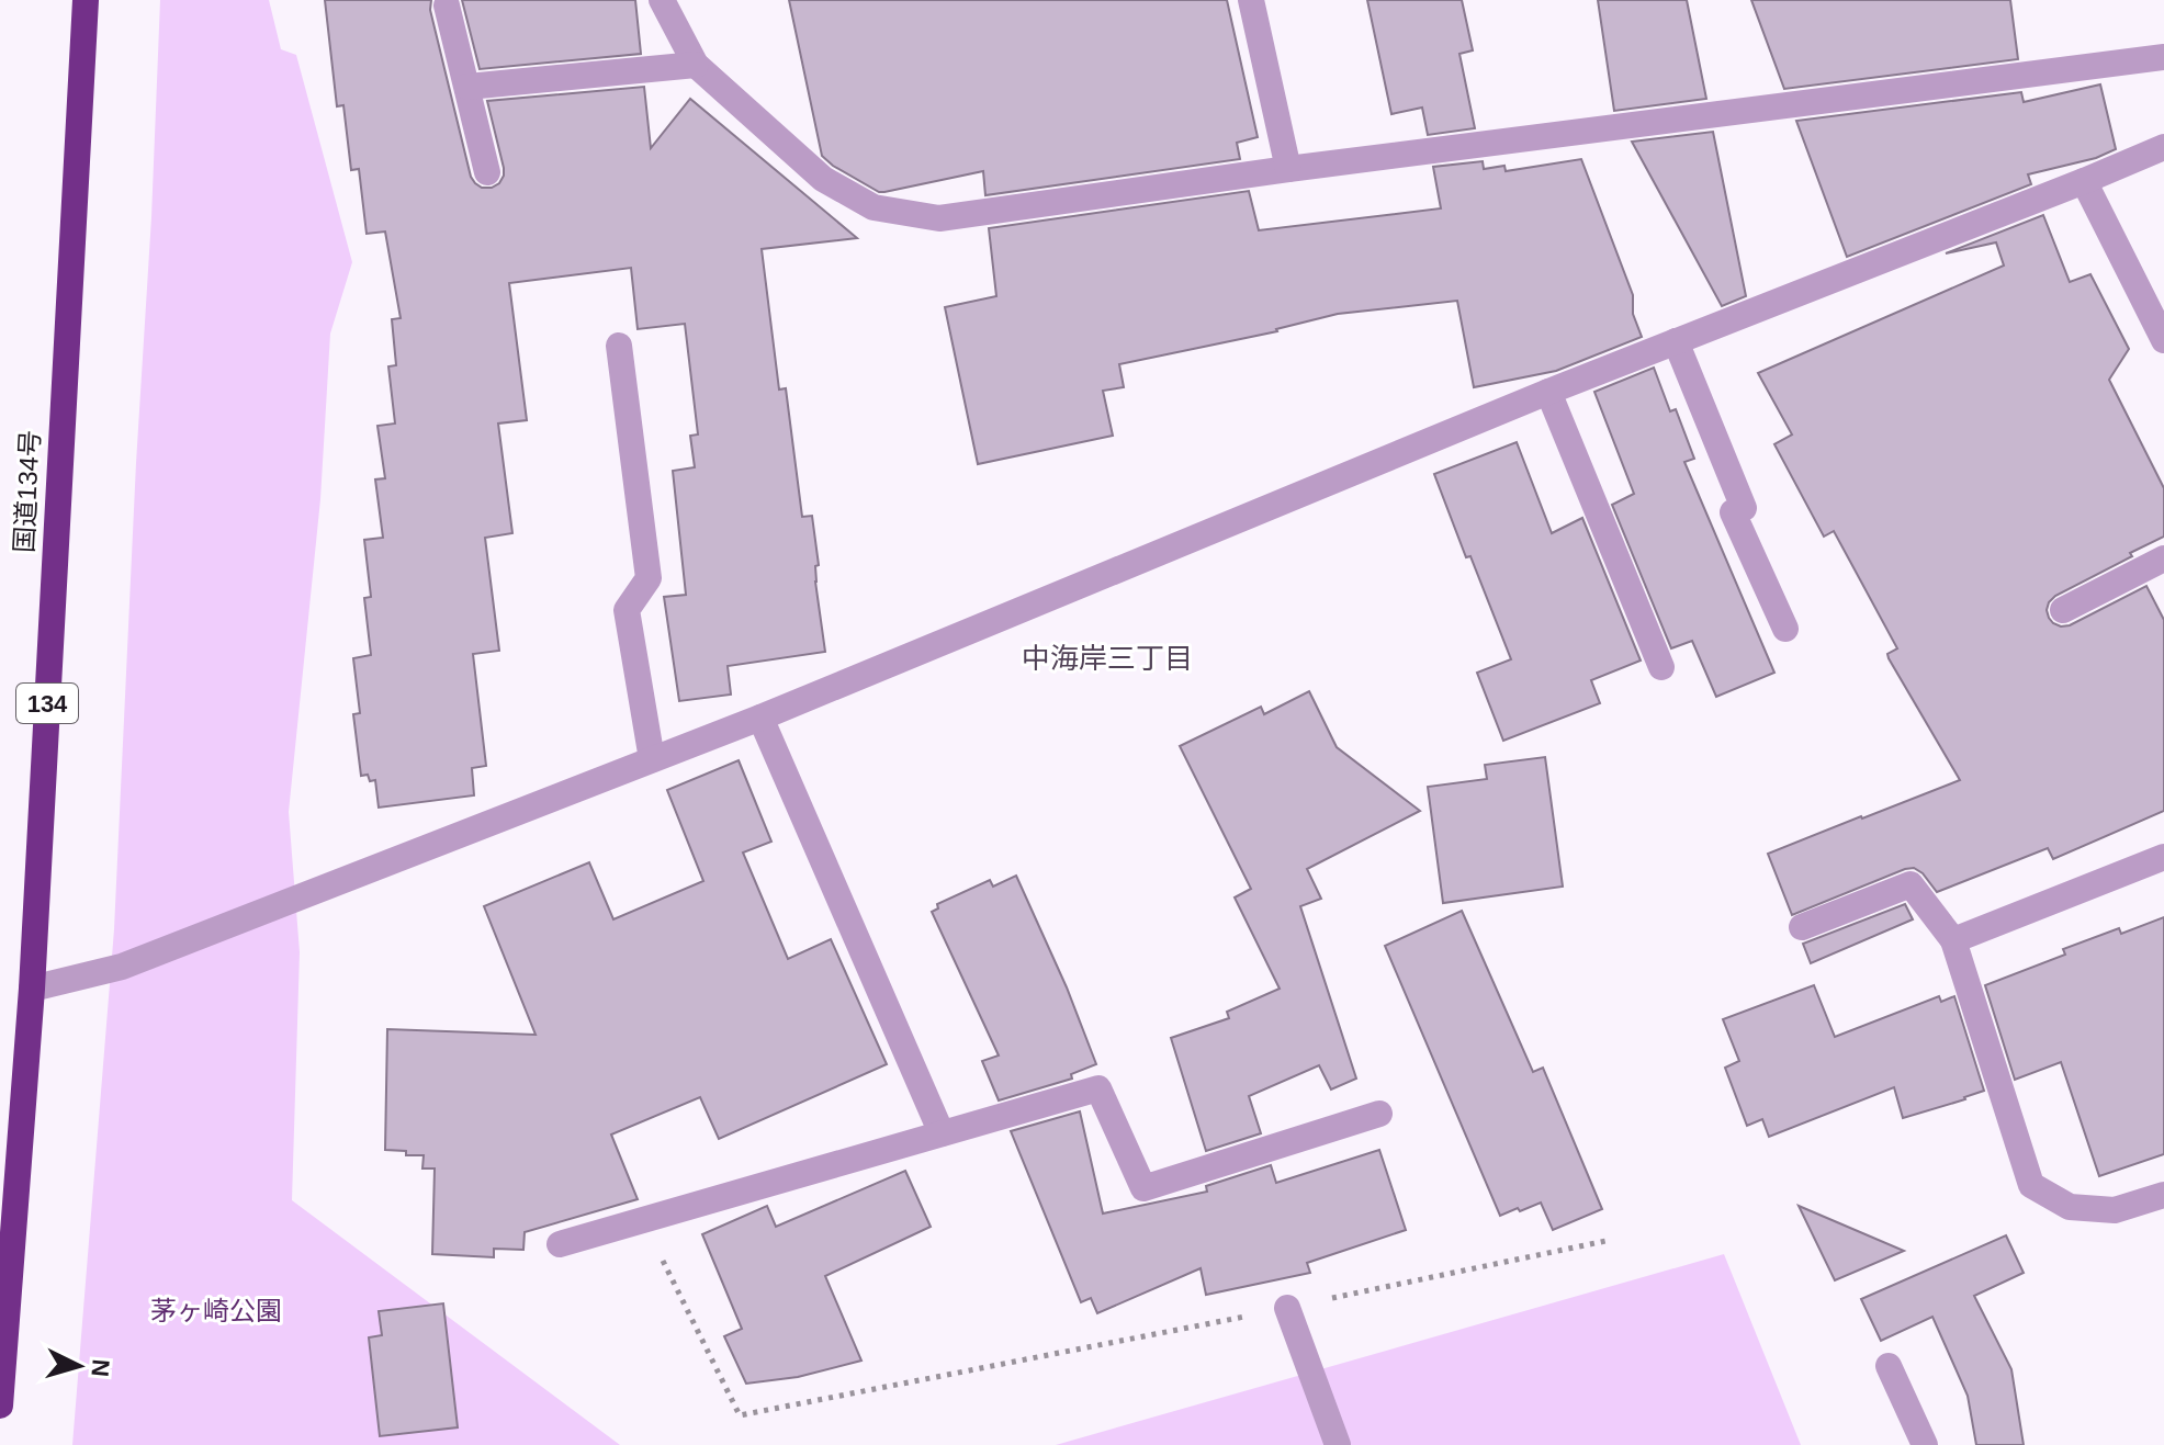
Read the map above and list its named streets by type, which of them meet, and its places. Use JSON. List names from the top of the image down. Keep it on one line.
{"streets":{"highway":["国道134号","134"]},"districts":["中海岸三丁目"],"parks":["茅ヶ崎公園"],"north":"right"}
